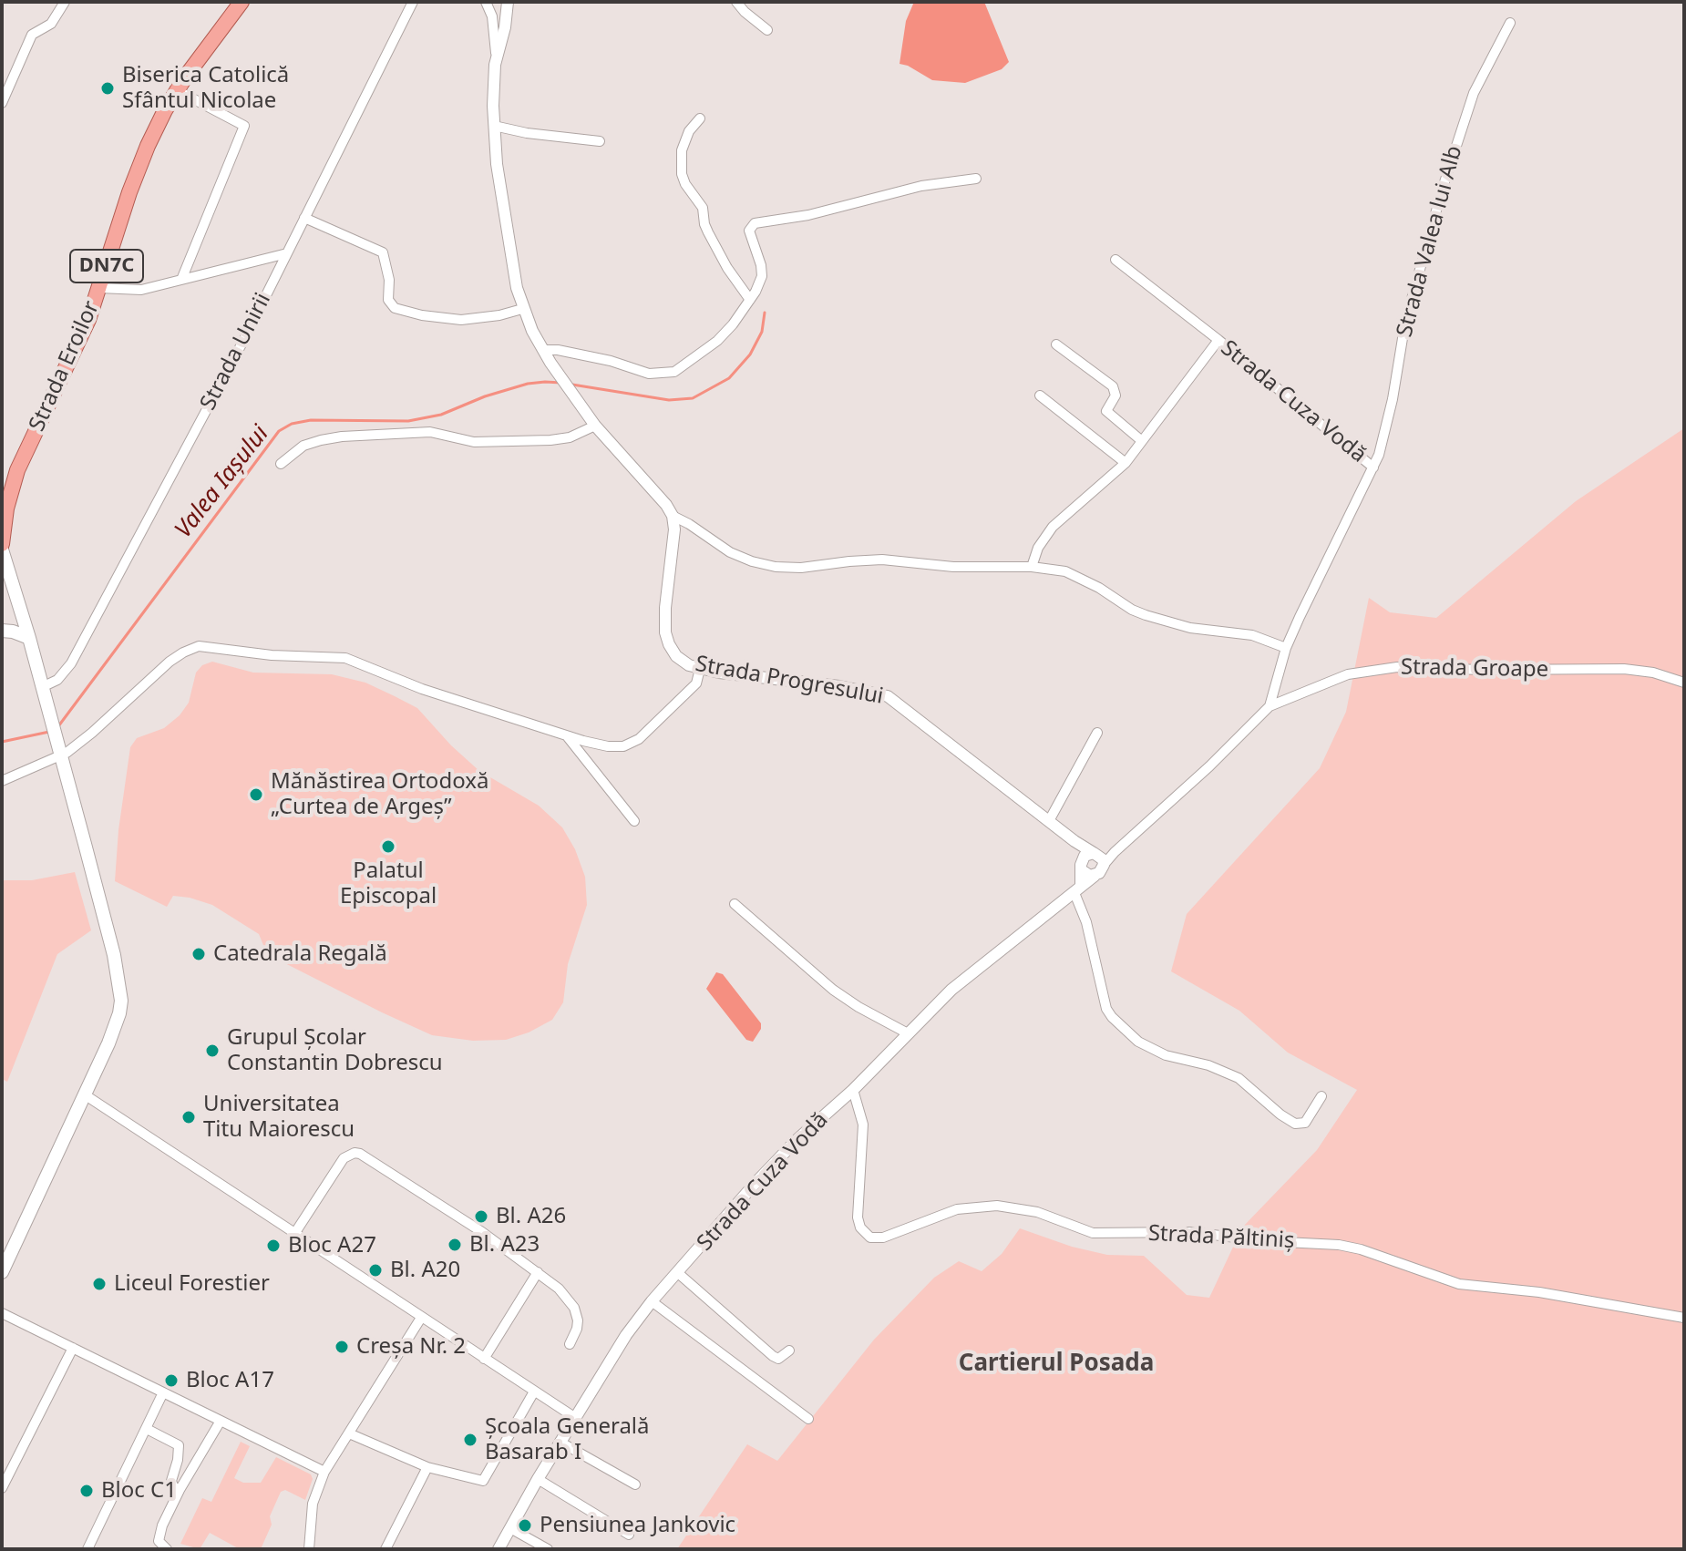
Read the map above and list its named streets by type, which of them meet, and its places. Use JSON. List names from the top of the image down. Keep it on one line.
{"streets":{"main road":["DN7C","Strada Eroilor"],"street":["Strada Valea lui Alb","Strada Unirii","Strada Cuza Vodă","Strada Groape","Strada Progresului","Strada Păltiniș"]},"crossings":[["Strada Valea lui Alb","Strada Cuza Vodă"],["Strada Cuza Vodă","Strada Groape"],["Strada Cuza Vodă","Strada Progresului"],["Strada Cuza Vodă","Strada Păltiniș"]],"districts":["Cartierul Posada"],"water":["Valea Iașului"],"places":["Biserica Catolică Sfântul Nicolae","Mănăstirea Ortodoxă „Curtea de Argeș”","Palatul Episcopal","Catedrala Regală","Grupul Școlar Constantin Dobrescu","Universitatea Titu Maiorescu","Bl. A26","Bl. A23","Bloc A27","Bl. A20","Liceul Forestier","Creșa Nr. 2","Bloc A17","Școala Generală Basarab I","Bloc C1","Pensiunea Jankovic"]}
